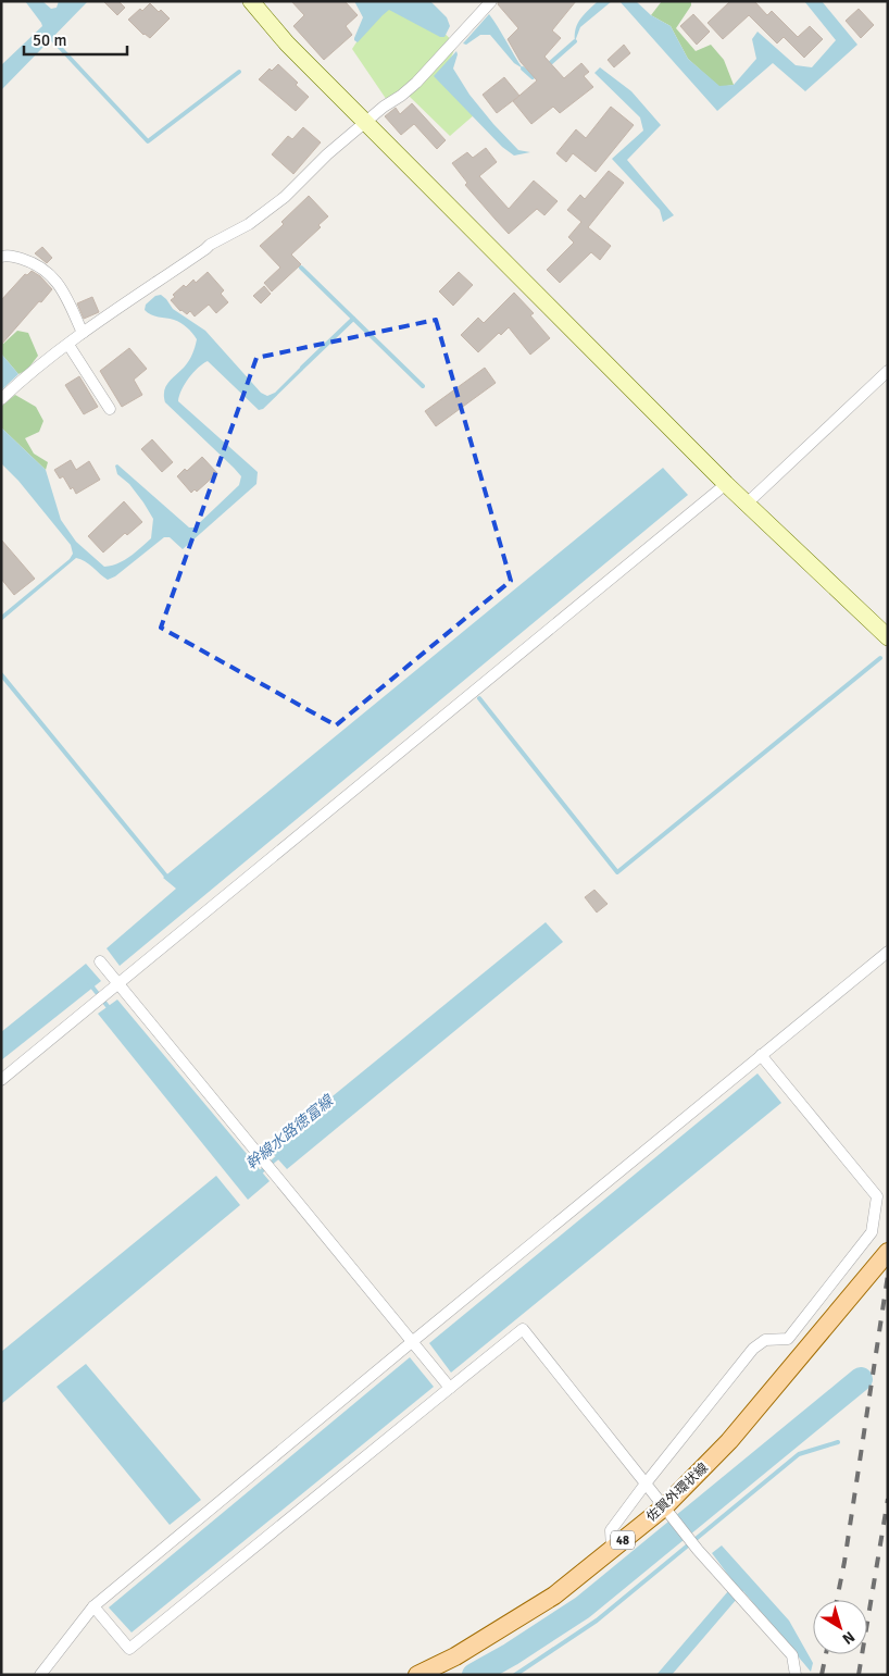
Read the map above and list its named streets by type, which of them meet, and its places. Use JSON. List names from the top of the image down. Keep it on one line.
{"streets":{"main road":["佐賀外環状線","48"]},"water":["幹線水路徳富線"],"scale_bar":"50 m","north":"bottom right"}
